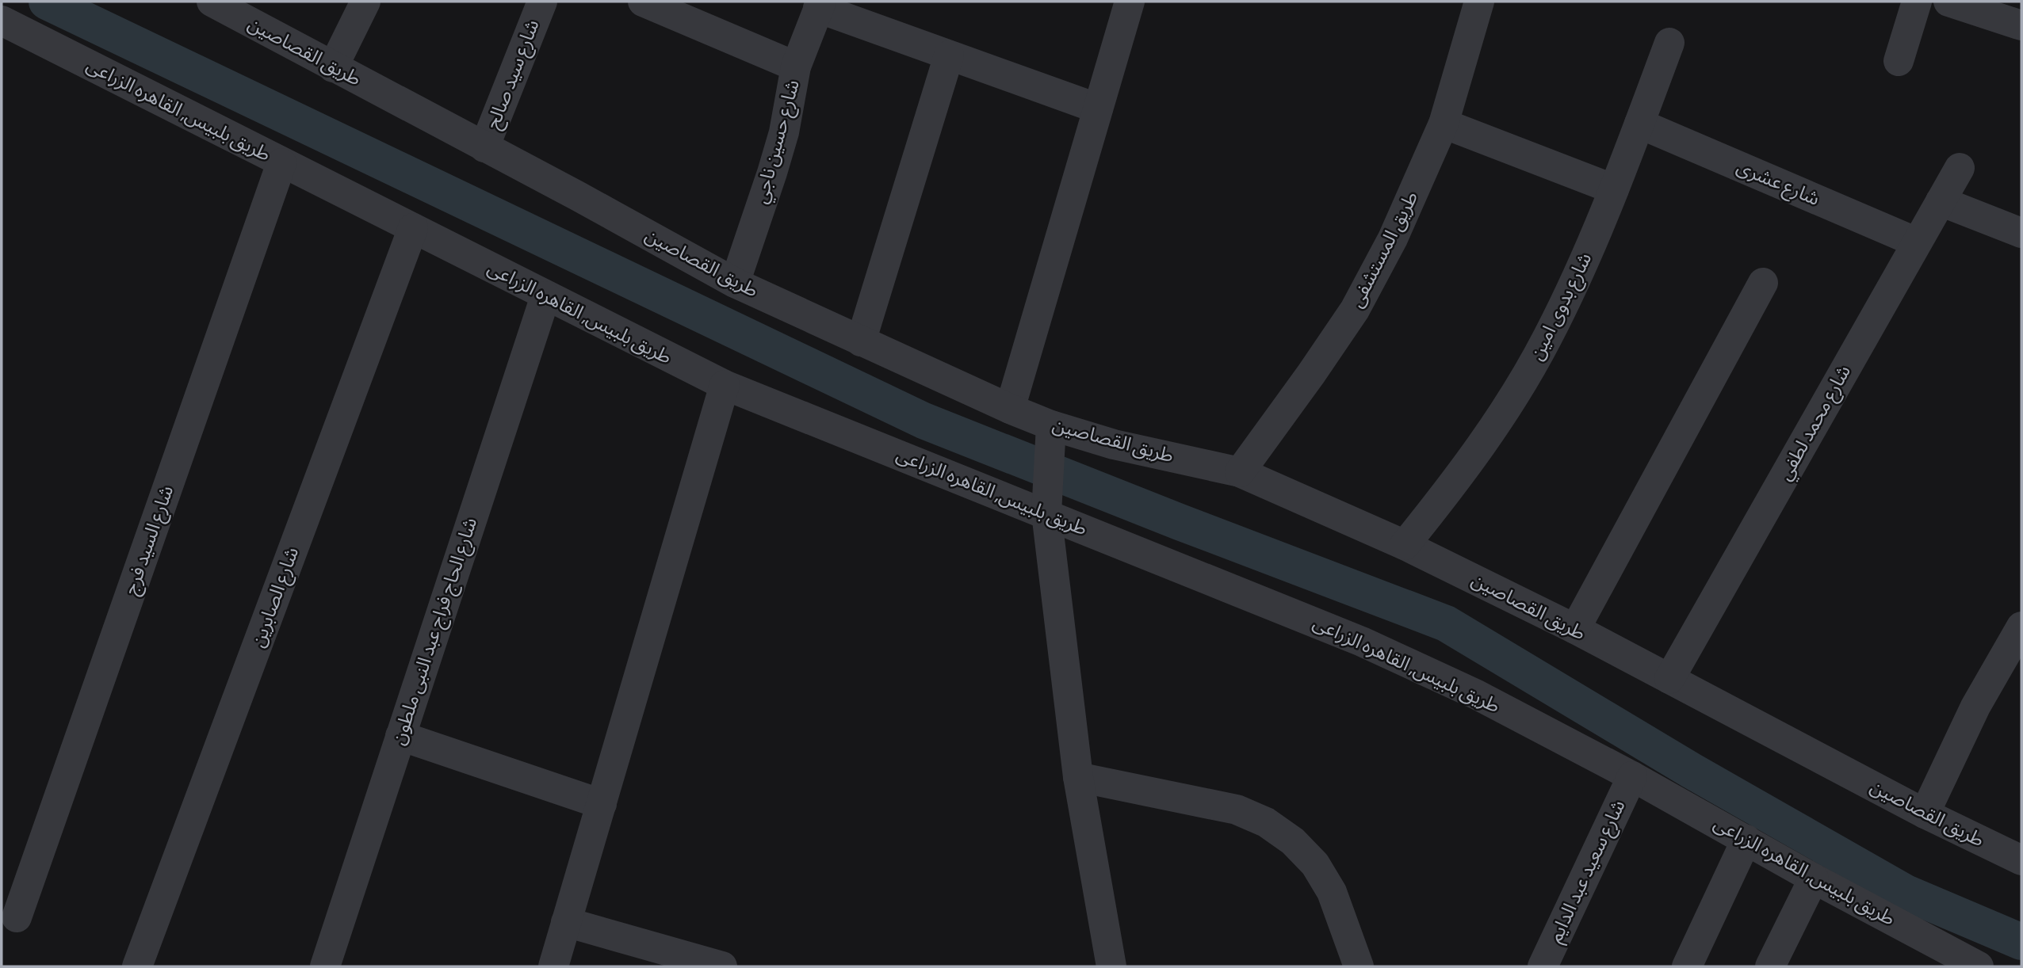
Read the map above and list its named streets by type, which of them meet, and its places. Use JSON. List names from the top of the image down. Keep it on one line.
{"streets":{"street":["طريق القصاصين","شارع سيد صالح","طريق بلبيس, القاهره الزراعى","شارع حسين ناجي","شارع عشرى","طريق المستشفى","شارع بدوى امين","شارع محمد لطفي","شارع السيد فرج","شارع الصابرين","شارع الحاج فراج عبد النبى ملطون","شارع سعيد عبد الدايم"]},"crossings":[["طريق القصاصين","شارع سيد صالح"],["طريق القصاصين","شارع حسين ناجي"],["طريق القصاصين","طريق المستشفى"],["طريق القصاصين","شارع بدوى امين"],["طريق القصاصين","شارع محمد لطفي"],["طريق بلبيس, القاهره الزراعى","شارع السيد فرج"],["طريق بلبيس, القاهره الزراعى","شارع الصابرين"],["طريق بلبيس, القاهره الزراعى","شارع الحاج فراج عبد النبى ملطون"],["طريق بلبيس, القاهره الزراعى","شارع سعيد عبد الدايم"],["شارع عشرى","شارع بدوى امين"],["شارع عشرى","شارع محمد لطفي"]]}
